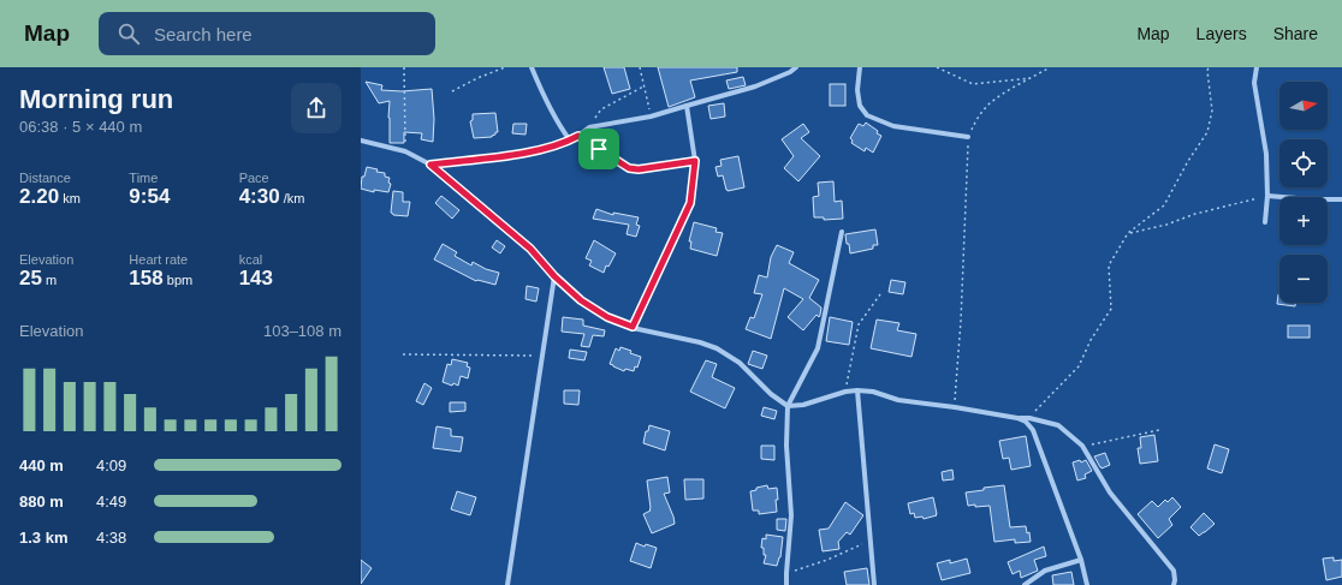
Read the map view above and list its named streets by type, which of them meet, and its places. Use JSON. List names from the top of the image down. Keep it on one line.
{"north":"right","page":{"header":"Map","search":"Search here","nav":["Map","Layers","Share"],"heading":["Morning run","06:38 · 5 × 440 m"],"map_buttons":["+","−"],"stats":[["Distance","2.20 km"],["Time","9:54"],["Pace","4:30 /km"],["Elevation","25 m"],["Heart rate","158 bpm"],["kcal","143"]],"chart":["Elevation","103–108 m"],"list":[{"name":"440 m","note":"4:09"},{"name":"880 m","note":"4:49"},{"name":"1.3 km","note":"4:38"}]}}
